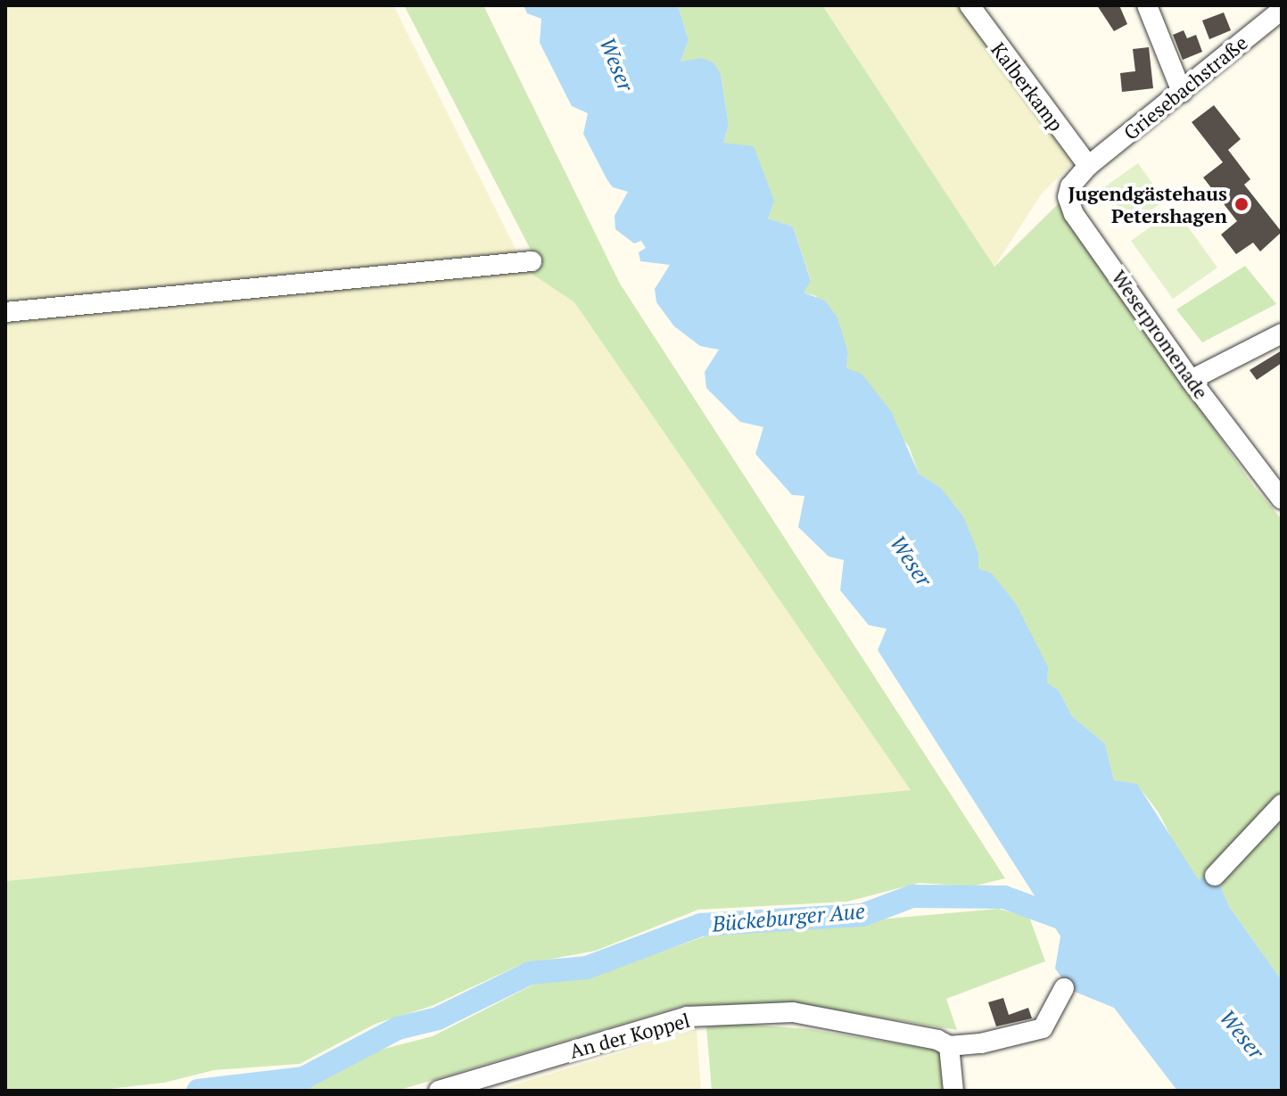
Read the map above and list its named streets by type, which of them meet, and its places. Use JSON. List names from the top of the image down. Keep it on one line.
{"streets":{"street":["Kalberkamp","Griesebachstraße","Weserpromenade","An der Koppel"]},"crossings":[["Kalberkamp","Griesebachstraße"],["Kalberkamp","Weserpromenade"],["Griesebachstraße","Weserpromenade"]],"water":["Weser","Bückeburger Aue"],"places":["Jugendgästehaus Petershagen"]}
